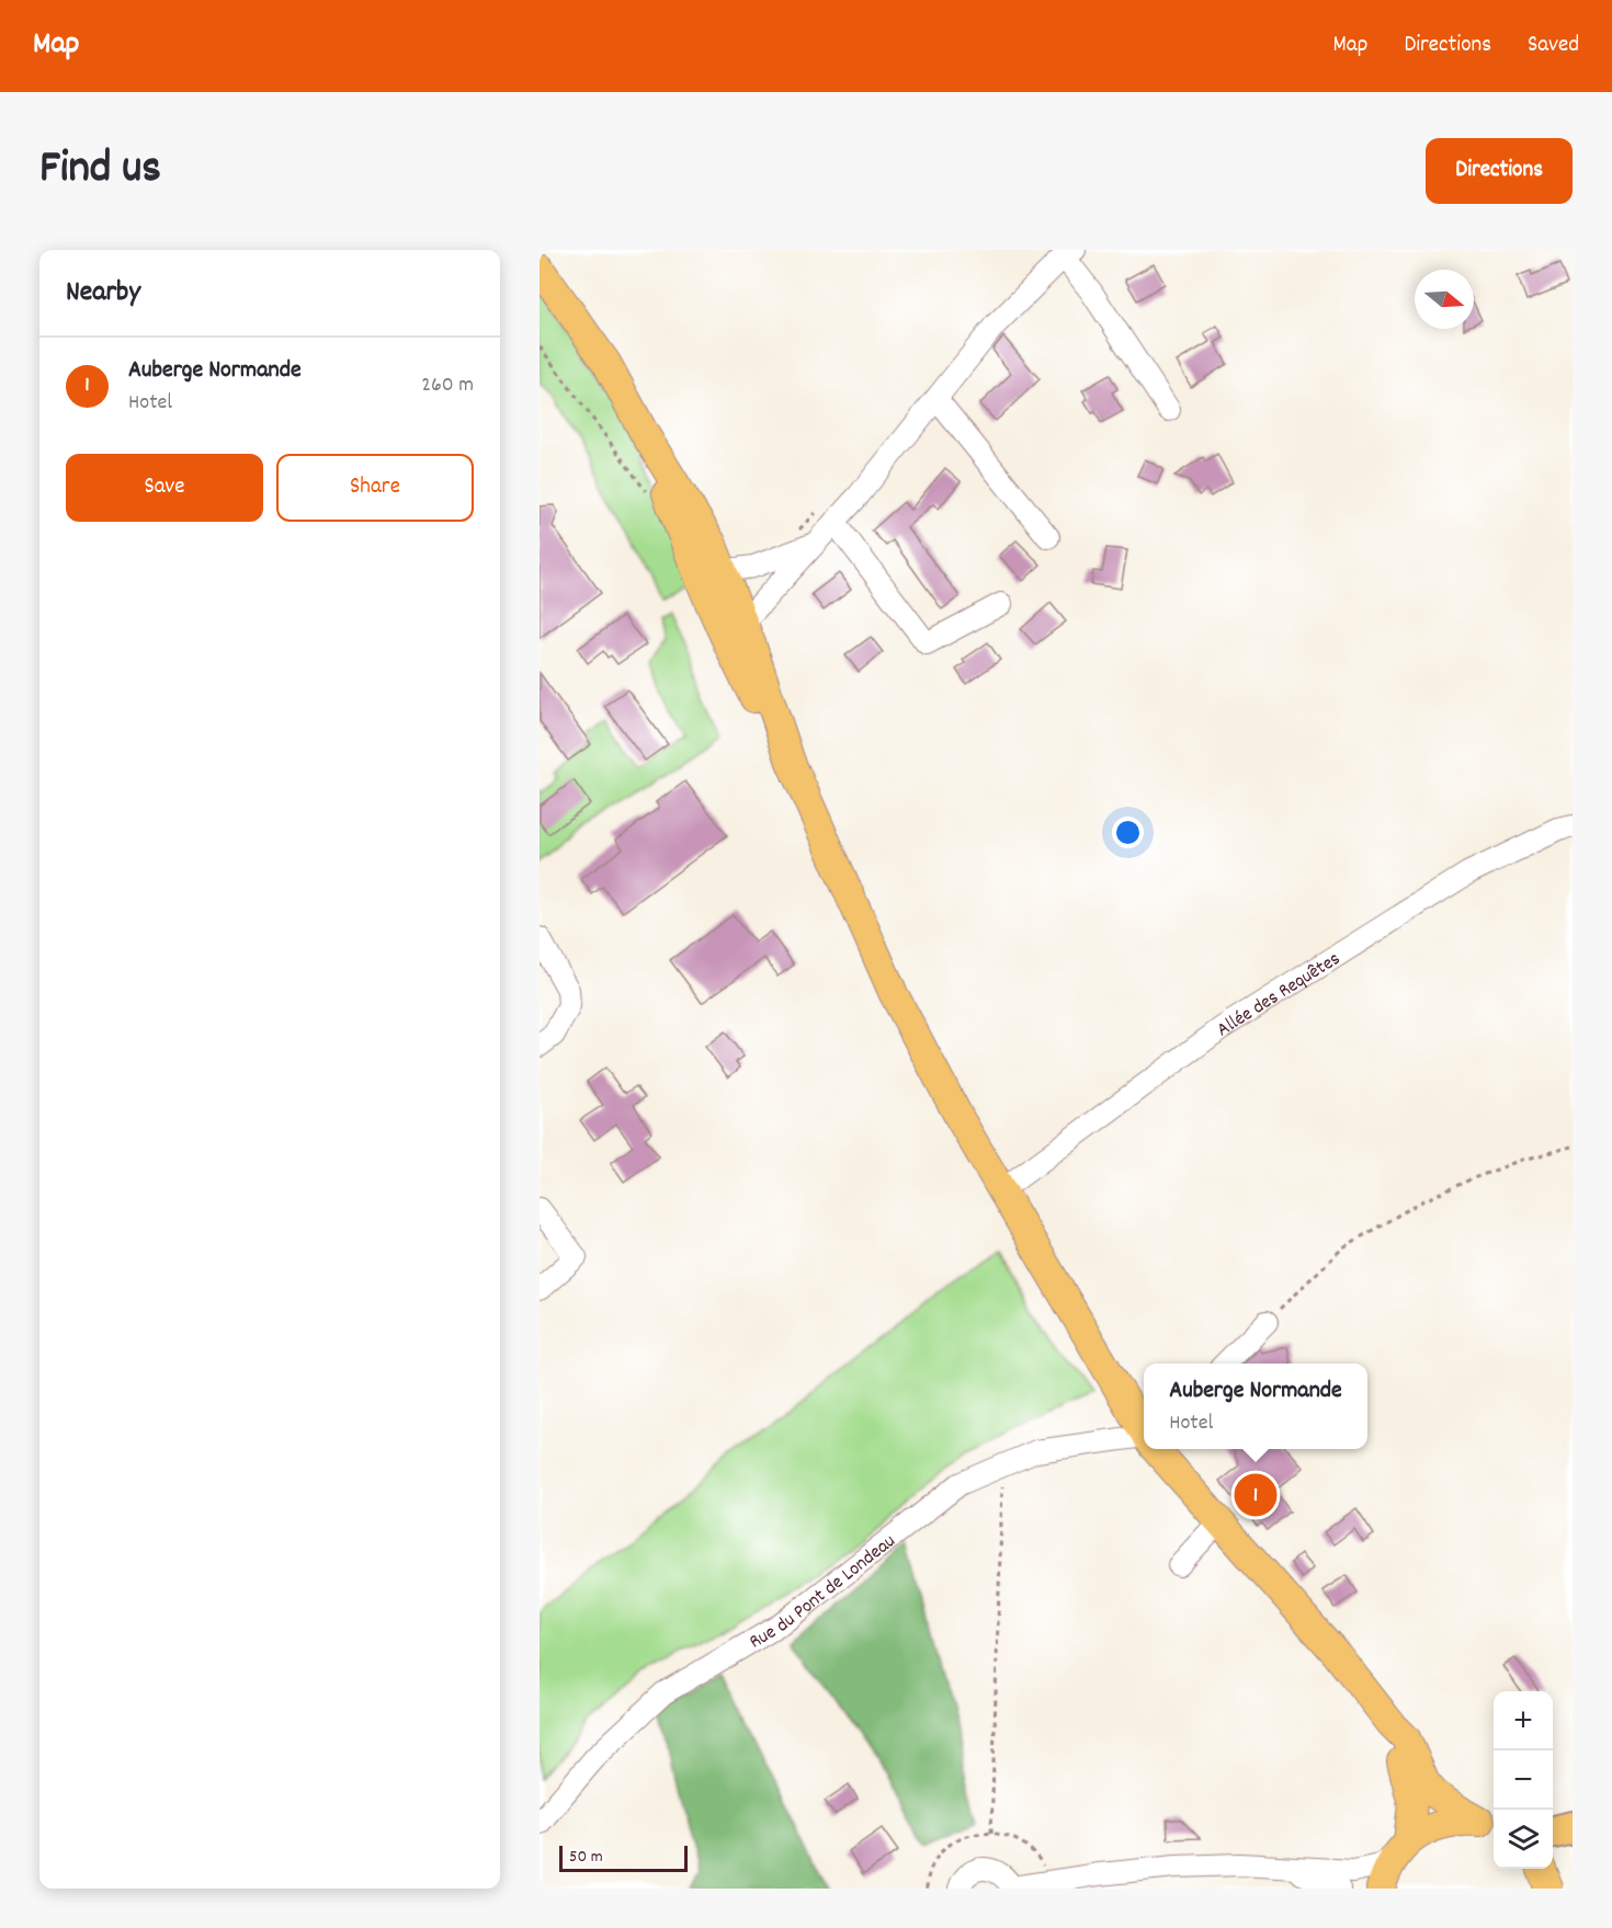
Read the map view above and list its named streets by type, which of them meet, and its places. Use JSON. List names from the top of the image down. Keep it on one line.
{"streets":{"street":["Allée des Requêtes","Rue du Pont de Londeau"]},"scale_bar":"50 m","north":"right","page":{"header":"Map","nav":["Map","Directions","Saved"],"title":"Find us","buttons":["Directions",["Save","Share"]],"heading":"Nearby","list":[{"mark":"1","name":"Auberge Normande","note":"Hotel","value":"260 m"}],"popup":["Auberge Normande","Hotel"],"pins":"1","map_buttons":["+","−"],"scale":"50 m"}}
